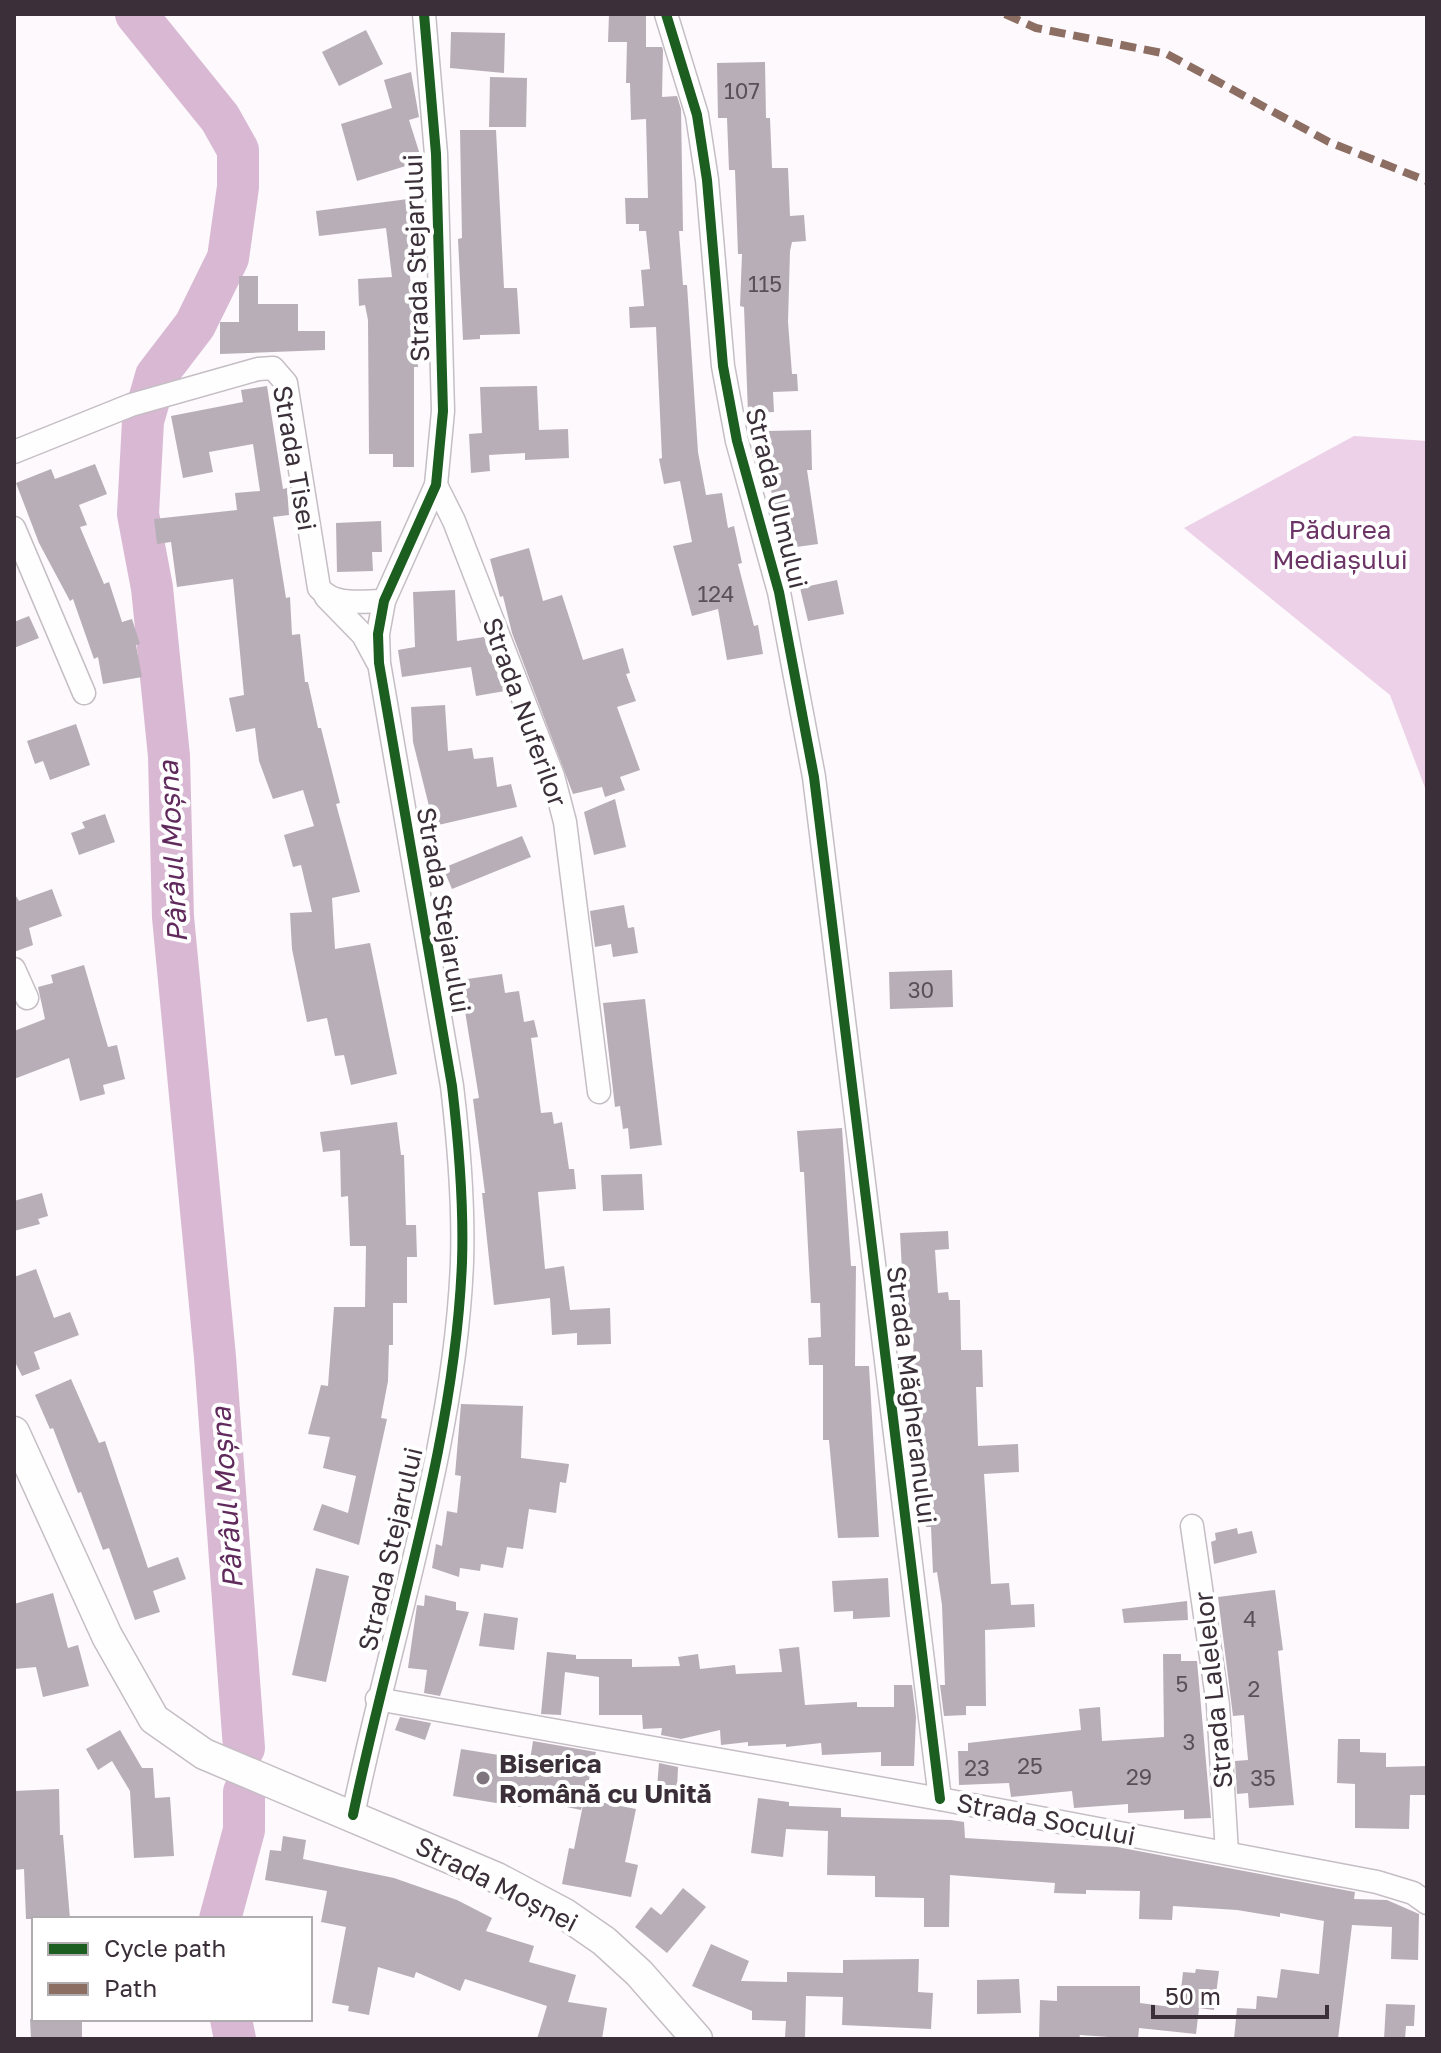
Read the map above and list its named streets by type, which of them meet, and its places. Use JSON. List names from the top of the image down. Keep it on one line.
{"streets":{"main road":["Strada Moșnei"],"street":["Strada Stejarului","Strada Tisei","Strada Ulmului","Strada Nuferilor","Strada Măgheranului","Strada Lalelelor","Strada Socului"]},"crossings":[["Strada Stejarului","Strada Nuferilor"],["Strada Stejarului","Strada Socului"],["Strada Stejarului","Strada Moșnei"],["Strada Ulmului","Strada Măgheranului"],["Strada Măgheranului","Strada Socului"],["Strada Lalelelor","Strada Socului"]],"water":["Pârâul Moșna"],"parks":["Pădurea Mediașului"],"places":["Biserica Română cu Unită"],"house_numbers":["107","115","124","30","4","5","2","3","25","23","29","35"],"legend":["Cycle path","Path"],"scale_bar":"50 m"}
